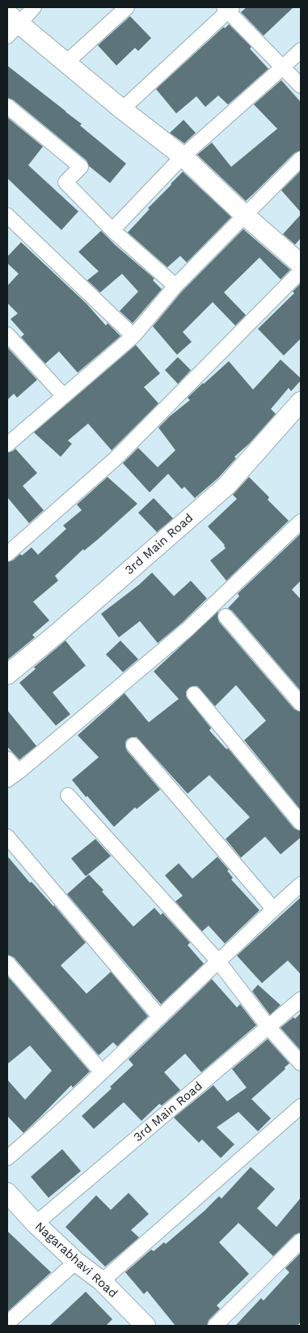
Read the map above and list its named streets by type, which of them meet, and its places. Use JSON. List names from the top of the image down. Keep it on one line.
{"streets":{"street":["3rd Main Road","Nagarabhavi Road"]},"crossings":[["3rd Main Road","Nagarabhavi Road"]]}
